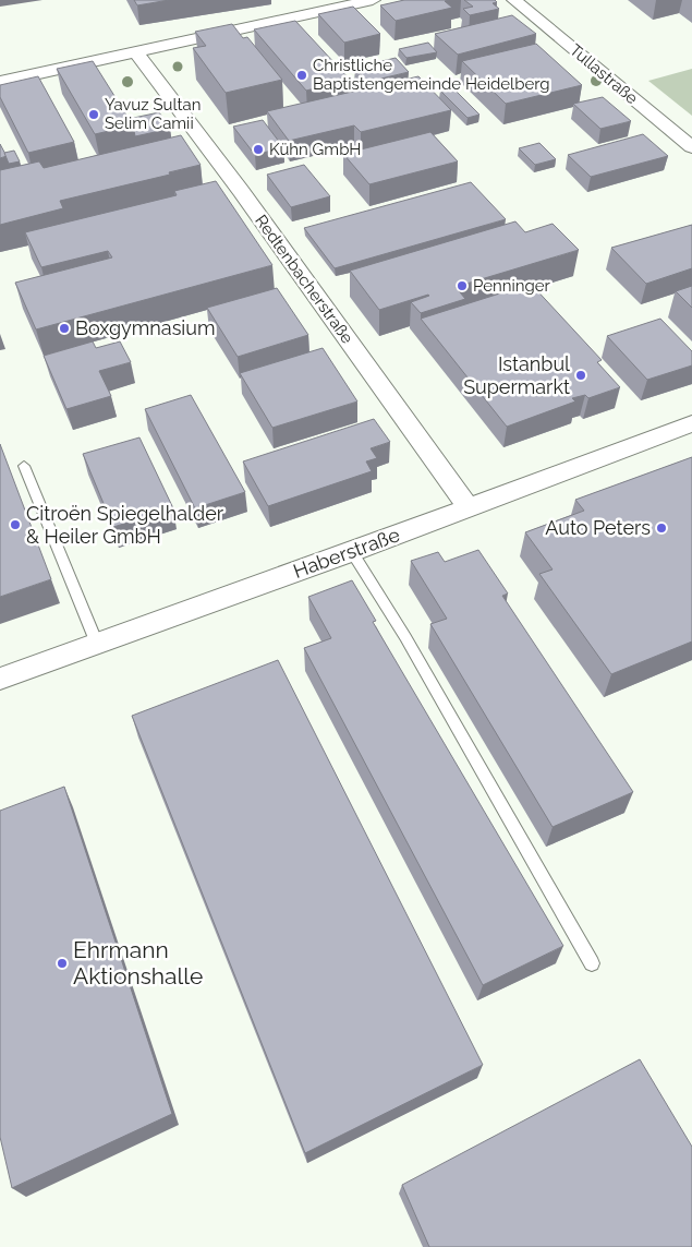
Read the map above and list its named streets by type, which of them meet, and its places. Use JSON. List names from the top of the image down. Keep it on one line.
{"streets":{"street":["Tullastraße","Redtenbacherstraße","Haberstraße"]},"crossings":[["Redtenbacherstraße","Haberstraße"]],"places":["Christliche Baptistengemeinde Heidelberg","Yavuz Sultan Selim Camii","Kühn GmbH","Penninger","Boxgymnasium","Istanbul Supermarkt","Citroën Spiegelhalder & Heiler GmbH","Auto Peters","Ehrmann Aktionshalle"]}
